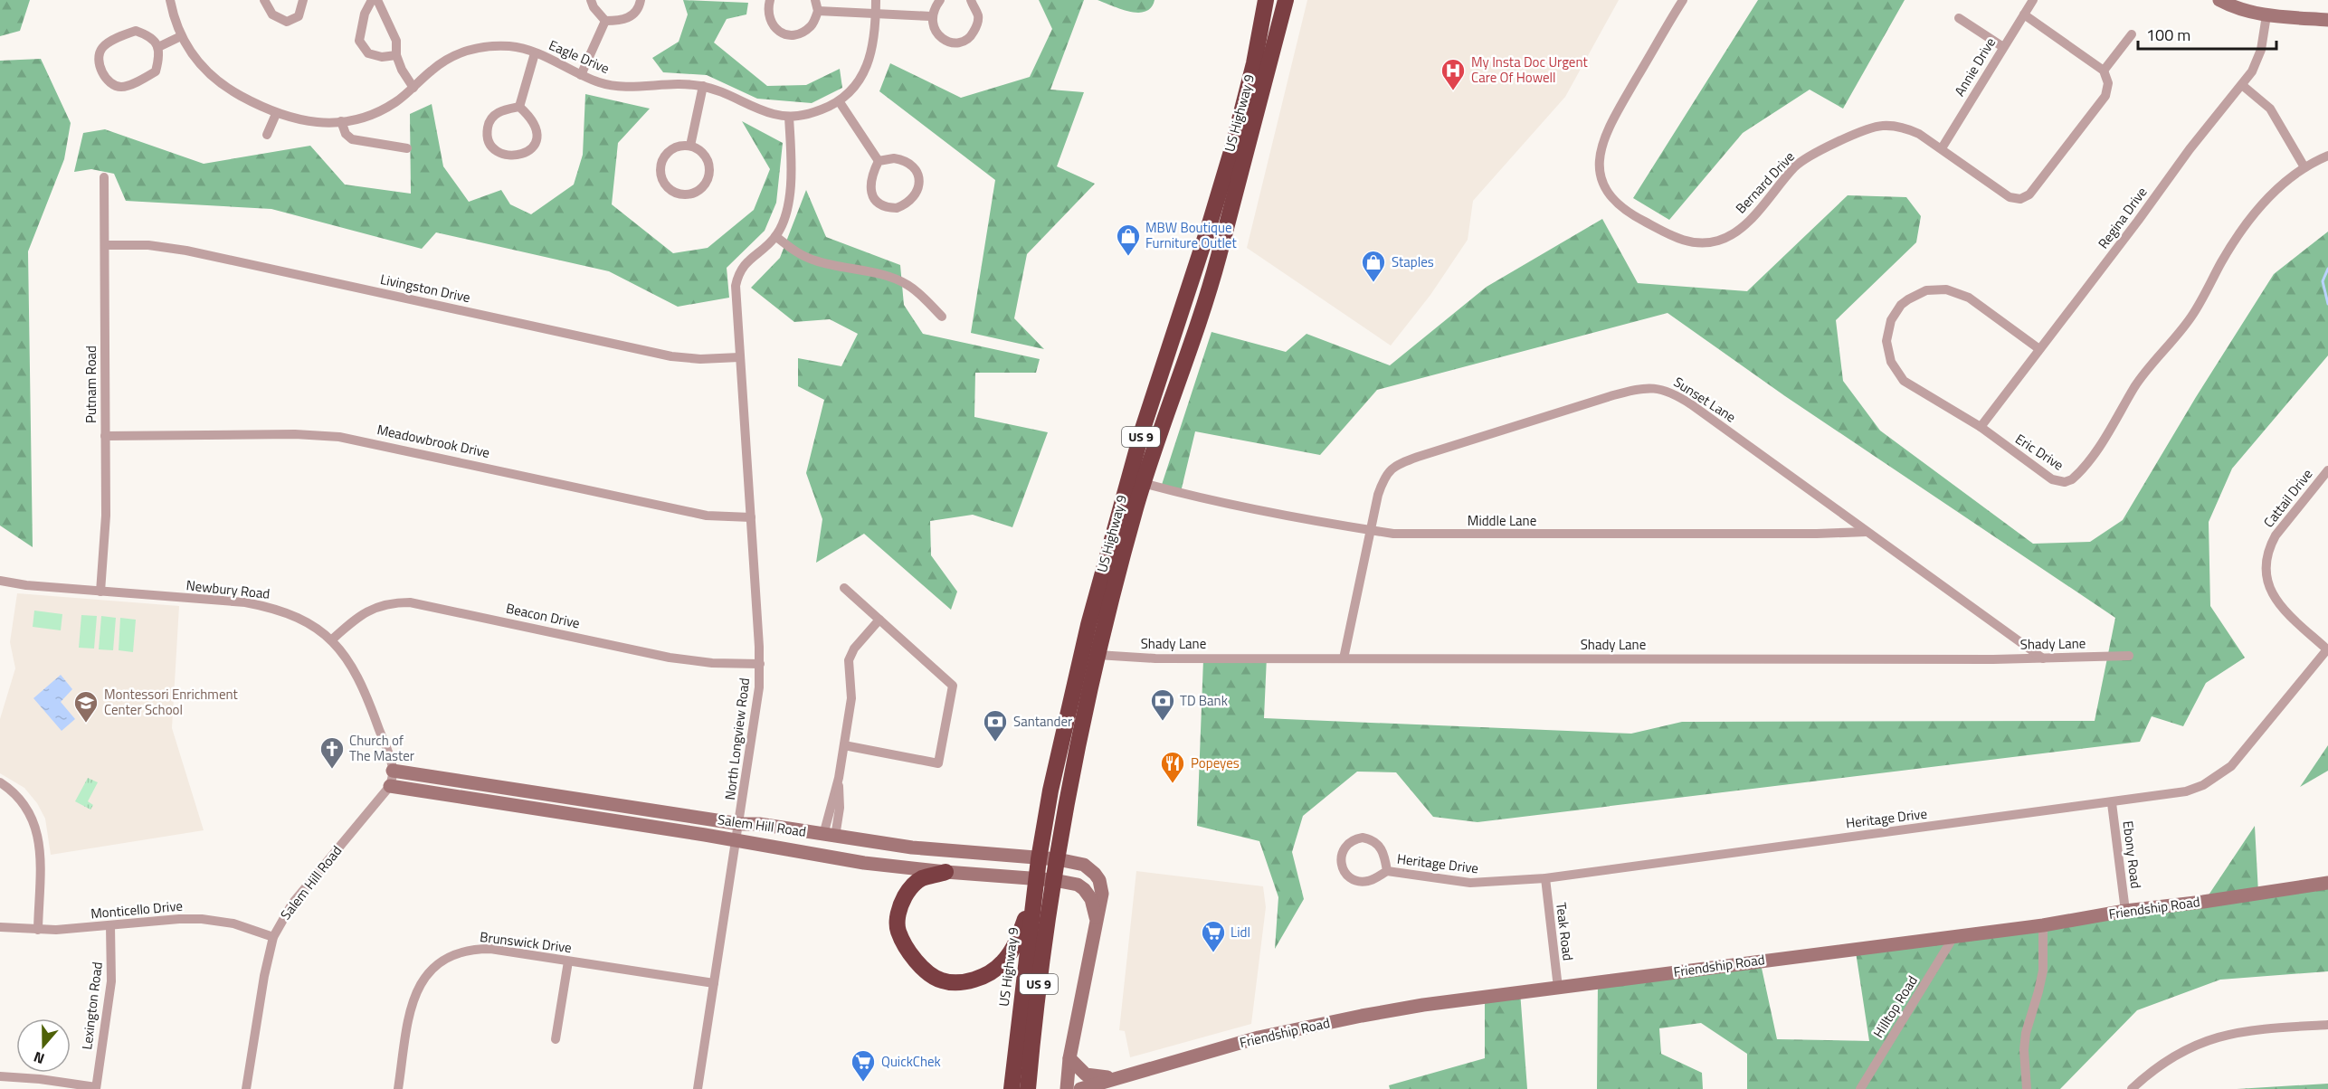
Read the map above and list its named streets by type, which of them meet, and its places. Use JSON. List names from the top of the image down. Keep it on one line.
{"streets":{"highway":["US Highway 9","US 9"],"street":["Eagle Drive","Annie Drive","Bernard Drive","Regina Drive","Livingston Drive","Putnam Road","Sunset Lane","Meadowbrook Drive","Eric Drive","Cattail Drive","Middle Lane","Newbury Road","Beacon Drive","Shady Lane","North Longview Road","Heritage Drive","Salem Hill Road","Ebony Road","Friendship Road","Monticello Drive","Teak Road","Brunswick Drive","Lexington Road","Hilltop Road"]},"crossings":[["Annie Drive","Bernard Drive"],["US Highway 9","Middle Lane"],["US Highway 9","Shady Lane"],["US Highway 9","Salem Hill Road"],["Regina Drive","Eric Drive"],["Livingston Drive","Putnam Road"],["Livingston Drive","North Longview Road"],["Putnam Road","Meadowbrook Drive"],["Putnam Road","Newbury Road"],["Sunset Lane","Middle Lane"],["Sunset Lane","Shady Lane"],["Meadowbrook Drive","North Longview Road"],["Cattail Drive","Heritage Drive"],["Newbury Road","Beacon Drive"],["Newbury Road","Salem Hill Road"],["Beacon Drive","North Longview Road"],["North Longview Road","Salem Hill Road"],["North Longview Road","Brunswick Drive"],["Heritage Drive","Ebony Road"],["Heritage Drive","Teak Road"],["Salem Hill Road","Friendship Road"],["Salem Hill Road","Monticello Drive"],["Ebony Road","Friendship Road"],["Friendship Road","Teak Road"],["Friendship Road","Hilltop Road"],["Monticello Drive","Lexington Road"]],"places":{"hospital":["My Insta Doc Urgent Care Of Howell"],"shop":["MBW Boutique Furniture Outlet","Staples"],"bank":["TD Bank","Santander"],"school or university":["Montessori Enrichment Center School"],"church":["Church of The Master"],"restaurant":["Popeyes"],"supermarket":["Lidl","QuickChek"]},"scale_bar":"100 m","north":"bottom"}
